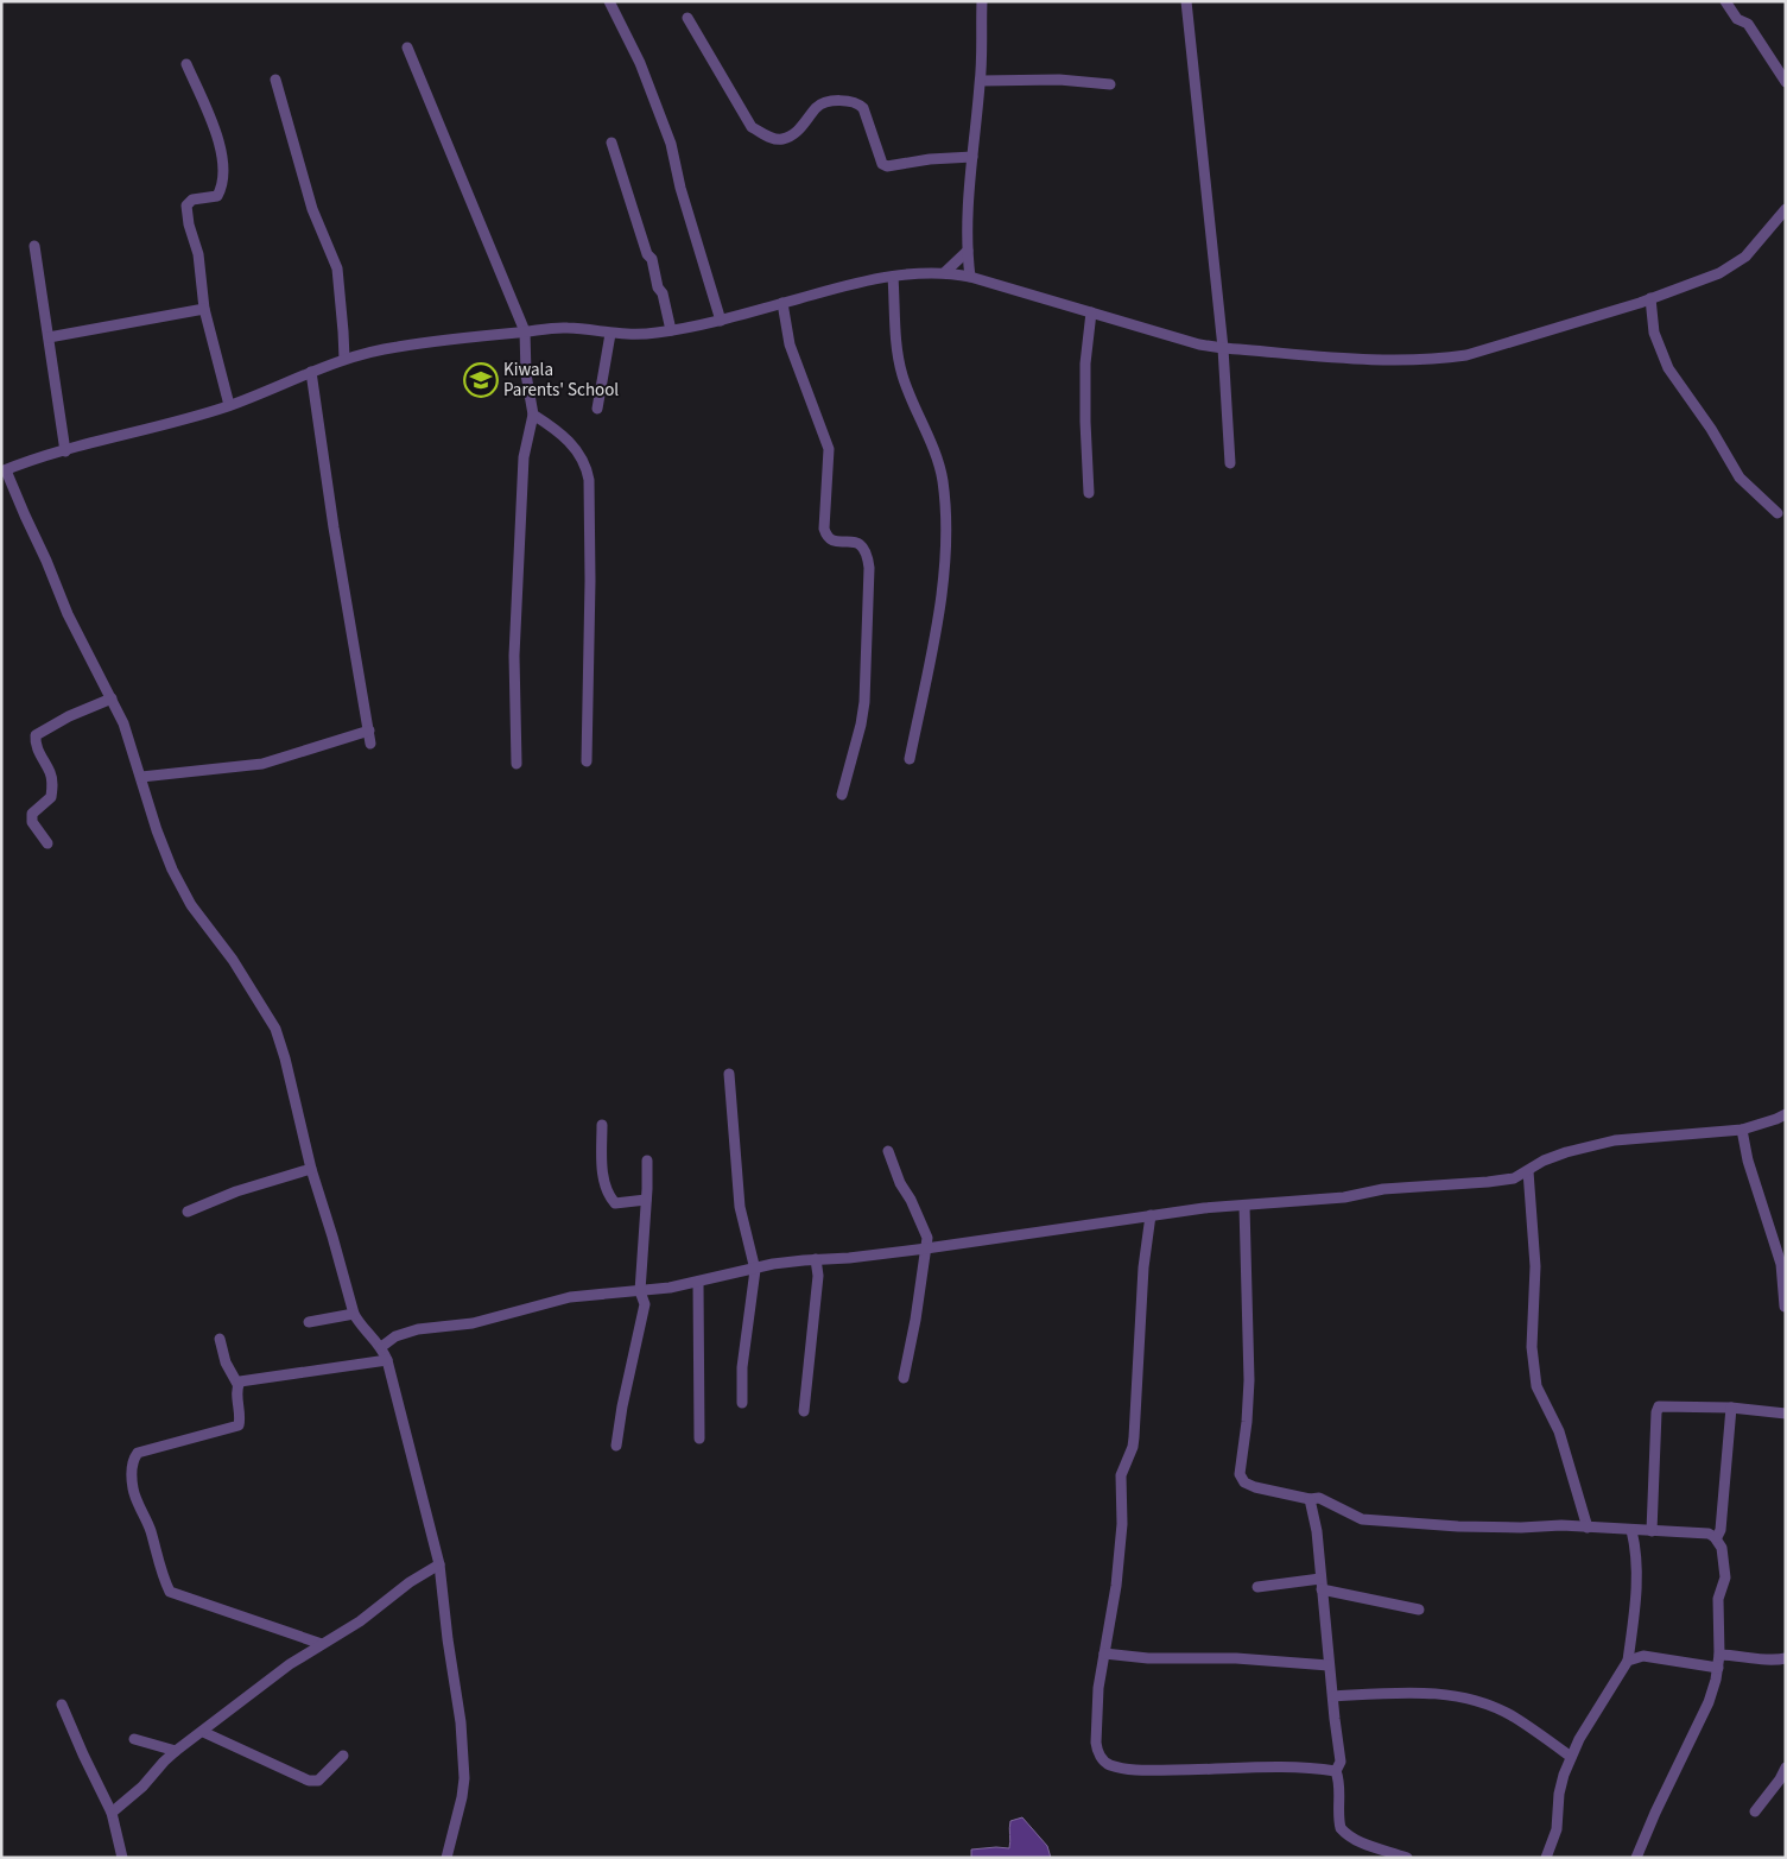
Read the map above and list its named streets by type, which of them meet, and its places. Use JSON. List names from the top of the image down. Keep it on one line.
{"places":{"school or university":["Kiwala Parents' School"]}}
